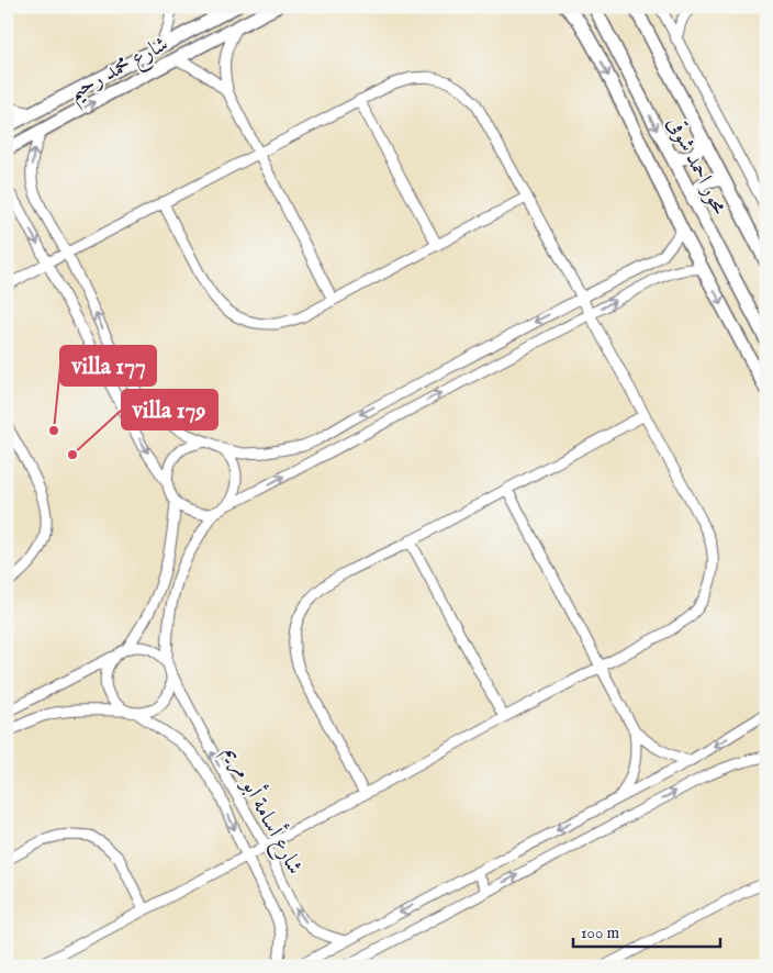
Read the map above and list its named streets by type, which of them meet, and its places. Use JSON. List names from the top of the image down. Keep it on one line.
{"streets":{"street":["شارع محمد رحيم","محور احمد شوقى","شارع أسامة أبو مريم"]},"places":["villa 177","villa 179"],"scale_bar":"100 m"}
